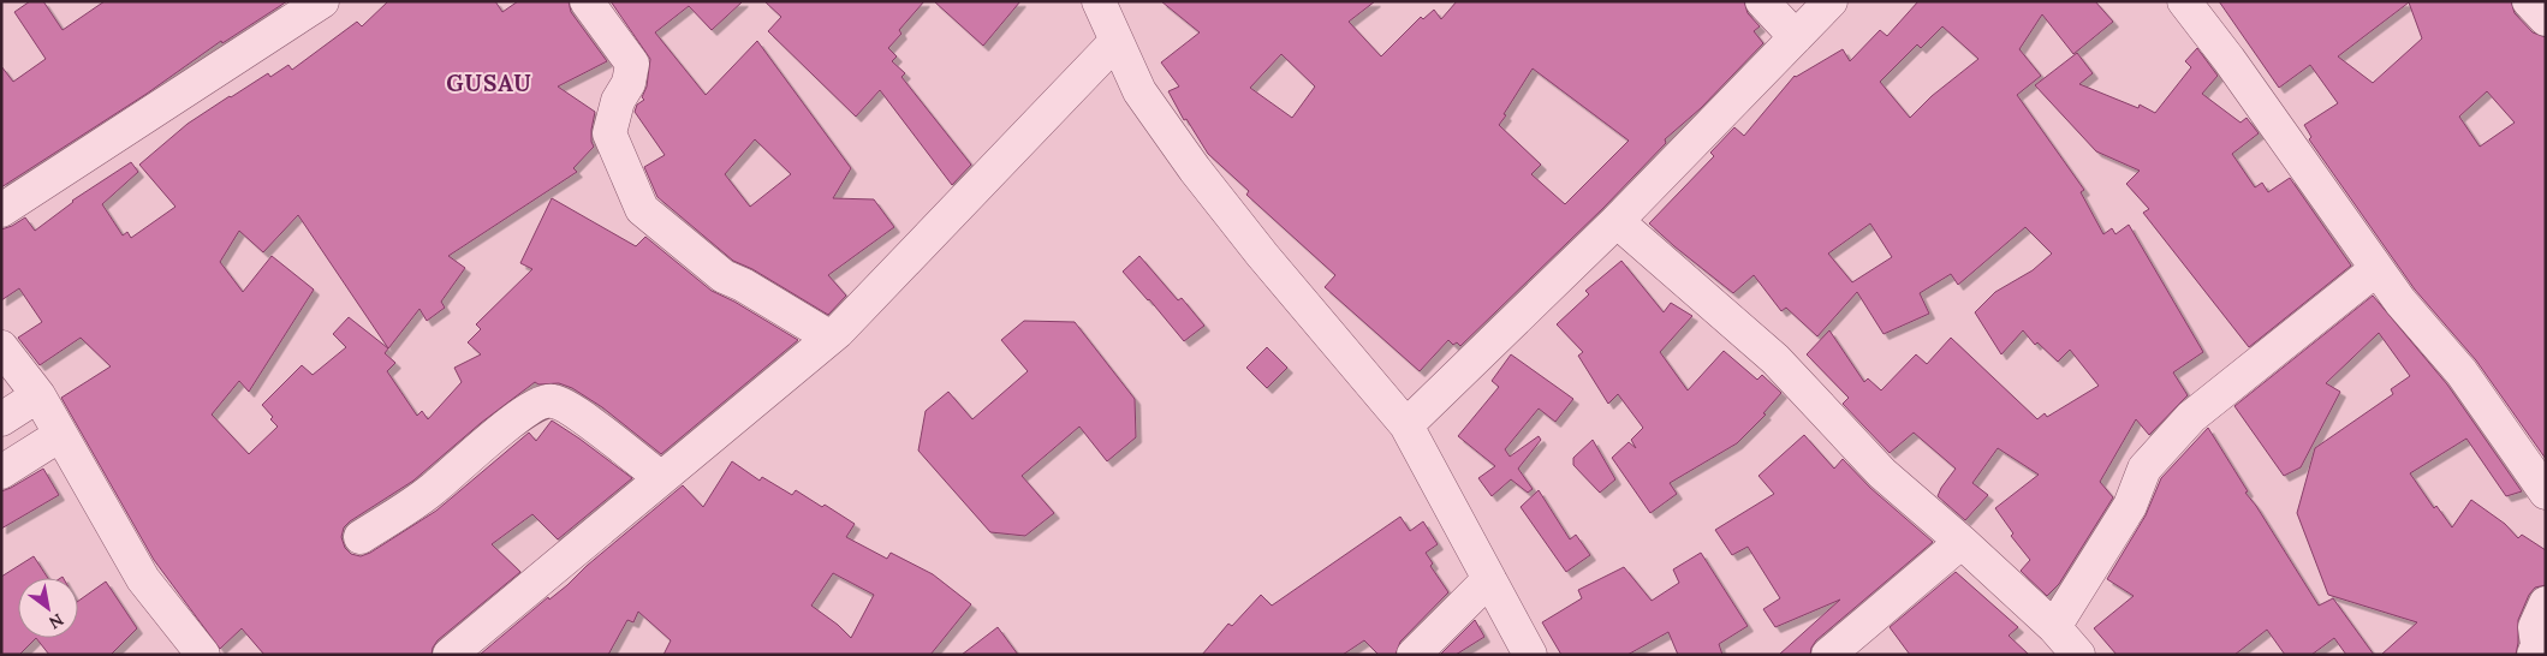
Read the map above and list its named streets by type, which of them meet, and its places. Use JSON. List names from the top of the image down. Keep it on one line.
{"districts":["GUSAU"],"north":"bottom right"}
